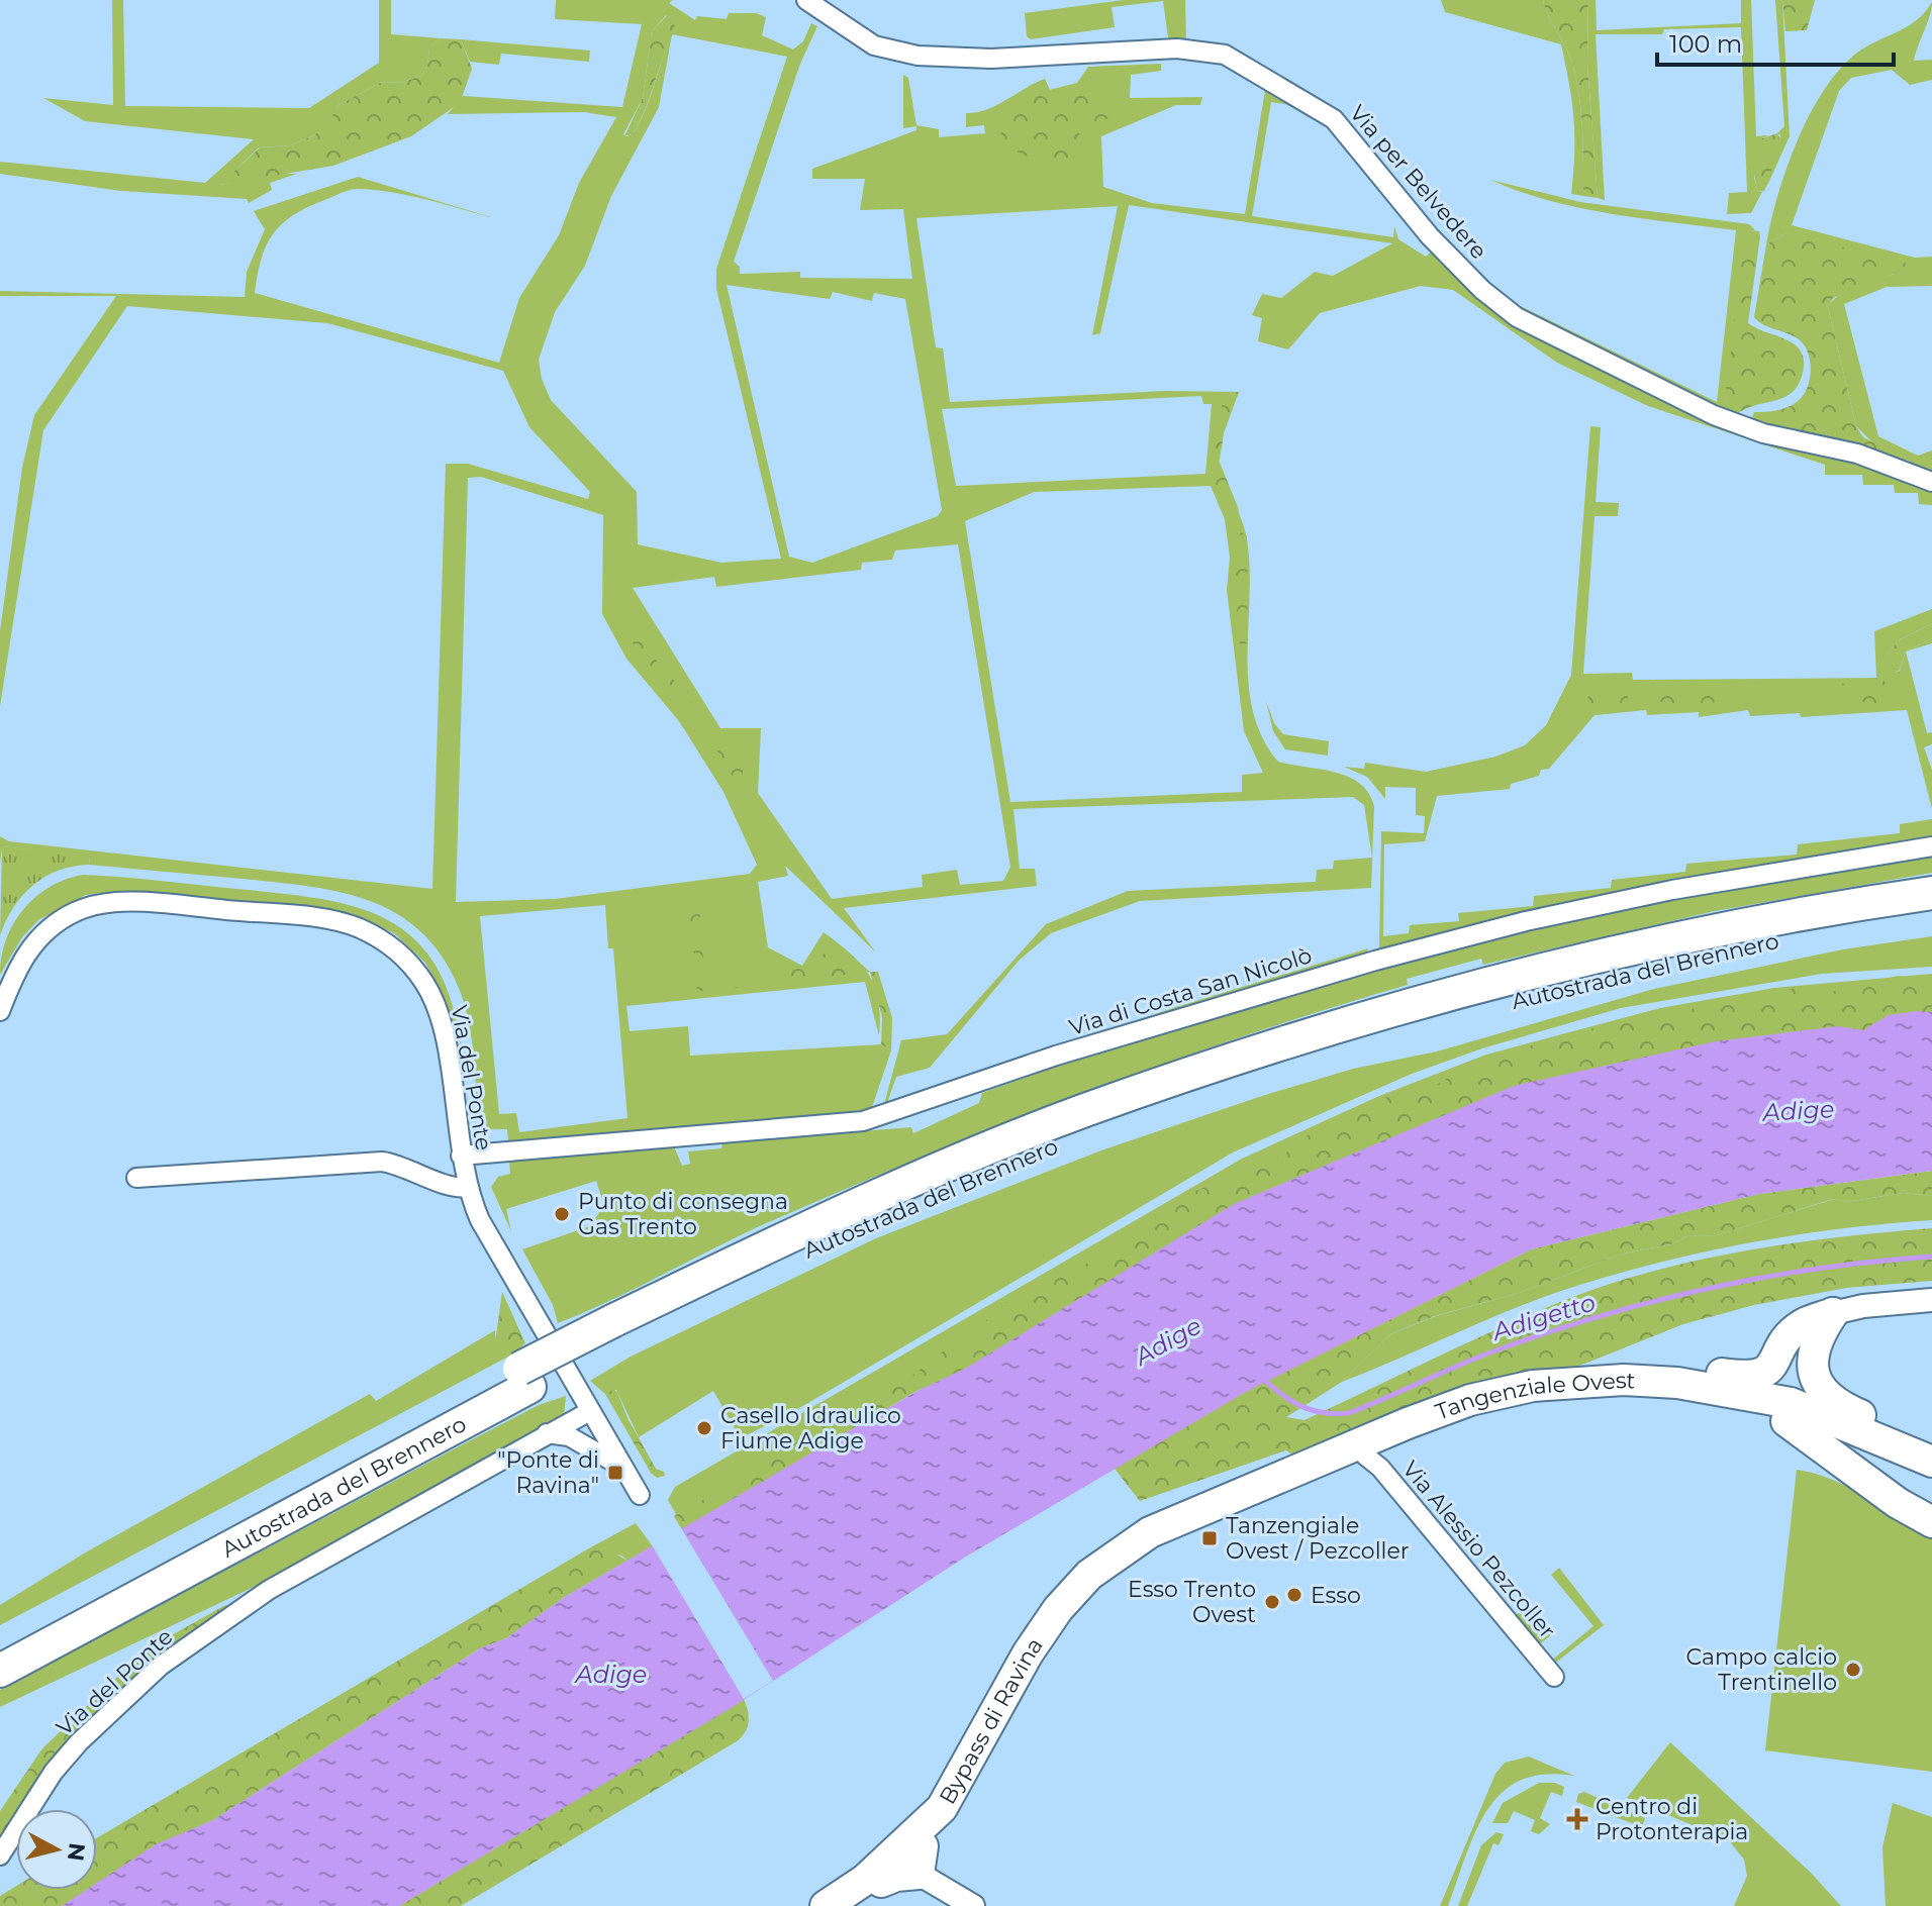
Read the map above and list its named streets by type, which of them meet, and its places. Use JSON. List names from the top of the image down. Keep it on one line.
{"streets":{"highway":["Autostrada del Brennero","Tangenziale Ovest","Bypass di Ravina"],"street":["Via per Belvedere","Via di Costa San Nicolò","Via del Ponte","Via Alessio Pezcoller"]},"crossings":[["Via di Costa San Nicolò","Via del Ponte"],["Tangenziale Ovest","Via Alessio Pezcoller"],["Tangenziale Ovest","Bypass di Ravina"]],"water":["Adige","Adigetto"],"places":{"other":["Punto di consegna Gas Trento","Casello Idraulico Fiume Adige","Esso","Esso Trento Ovest","Campo calcio Trentinello"],"transit":["\"Ponte di Ravina\"","Tanzengiale Ovest / Pezcoller"],"health":["Centro di Protonterapia"]},"scale_bar":"100 m","north":"right"}
